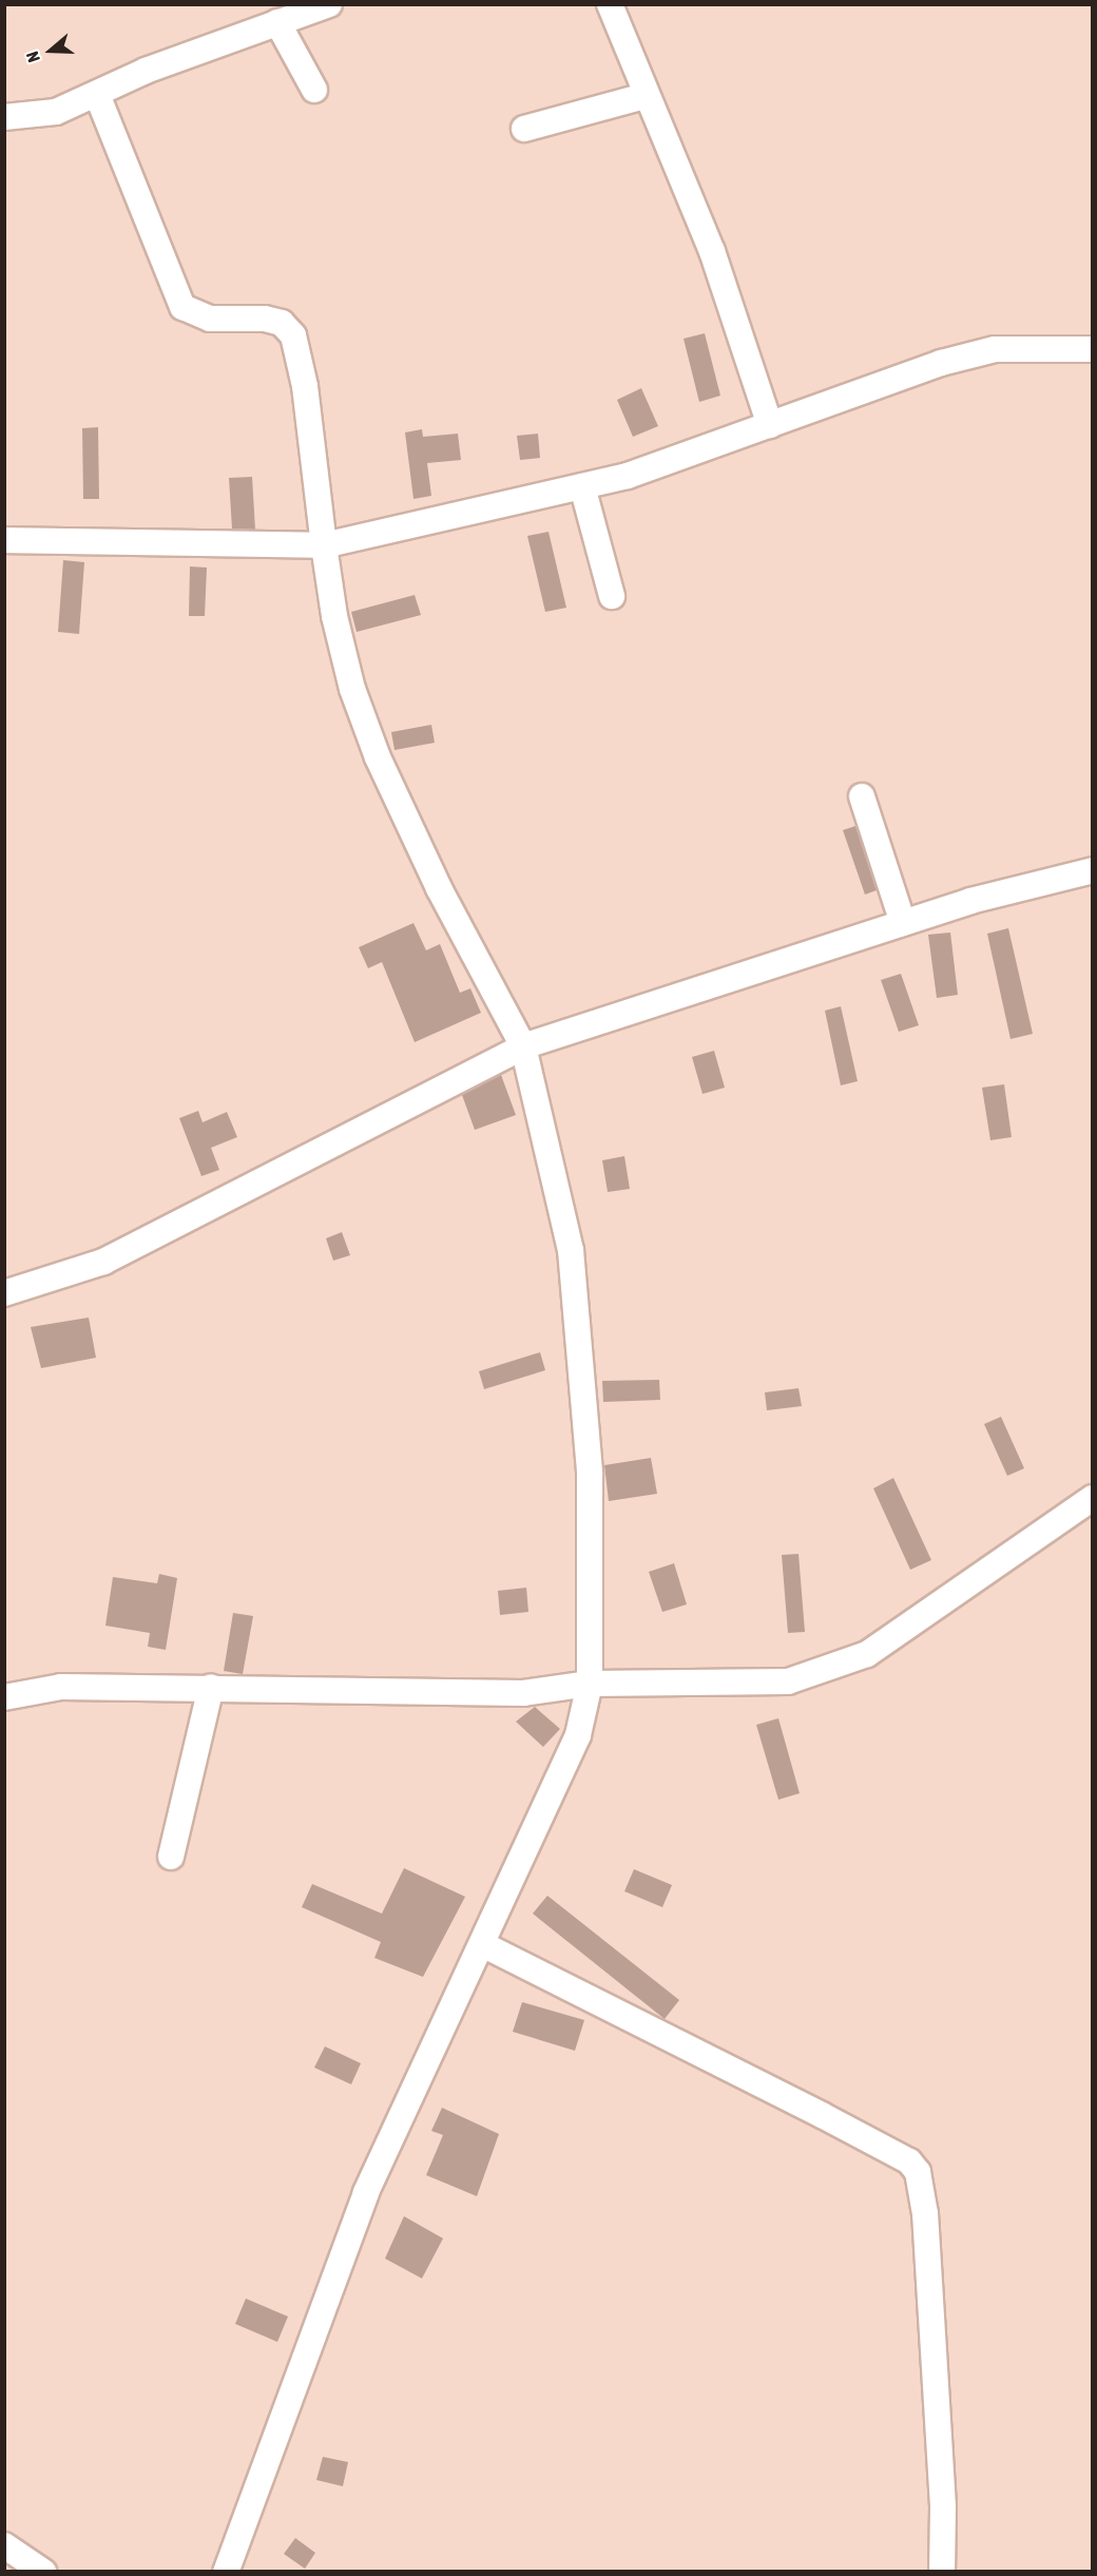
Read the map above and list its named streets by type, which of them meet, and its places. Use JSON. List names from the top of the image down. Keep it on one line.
{"north":"left"}
